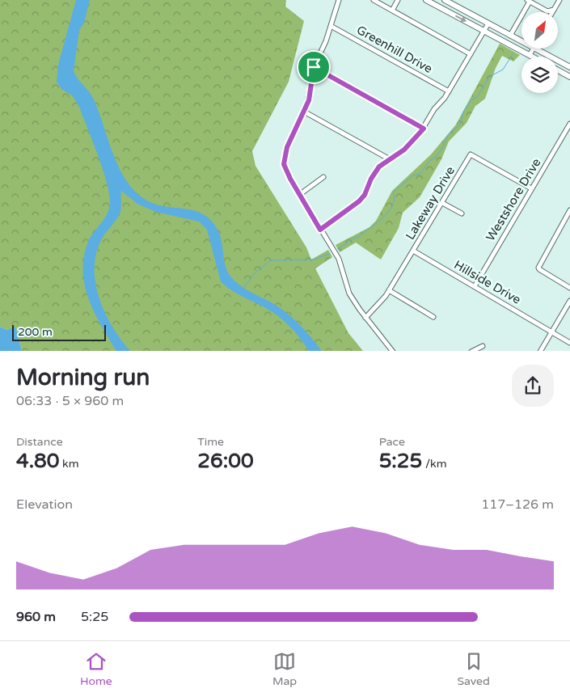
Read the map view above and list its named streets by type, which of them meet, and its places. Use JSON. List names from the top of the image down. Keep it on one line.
{"streets":{"street":["Greenhill Drive","Westshore Drive","Lakeway Drive","Hillside Drive"]},"crossings":[["Westshore Drive","Lakeway Drive"],["Westshore Drive","Hillside Drive"],["Lakeway Drive","Hillside Drive"]],"scale_bar":"200 m","north":"top right","page":{"scale":"200 m","heading":["Morning run","06:33 · 5 × 960 m"],"stats":[["Distance","4.80 km"],["Time","26:00"],["Pace","5:25 /km"]],"chart":["Elevation","117–126 m"],"list":[{"name":"960 m","note":"5:25"}],"tabs":["Home","Map","Saved"]}}
